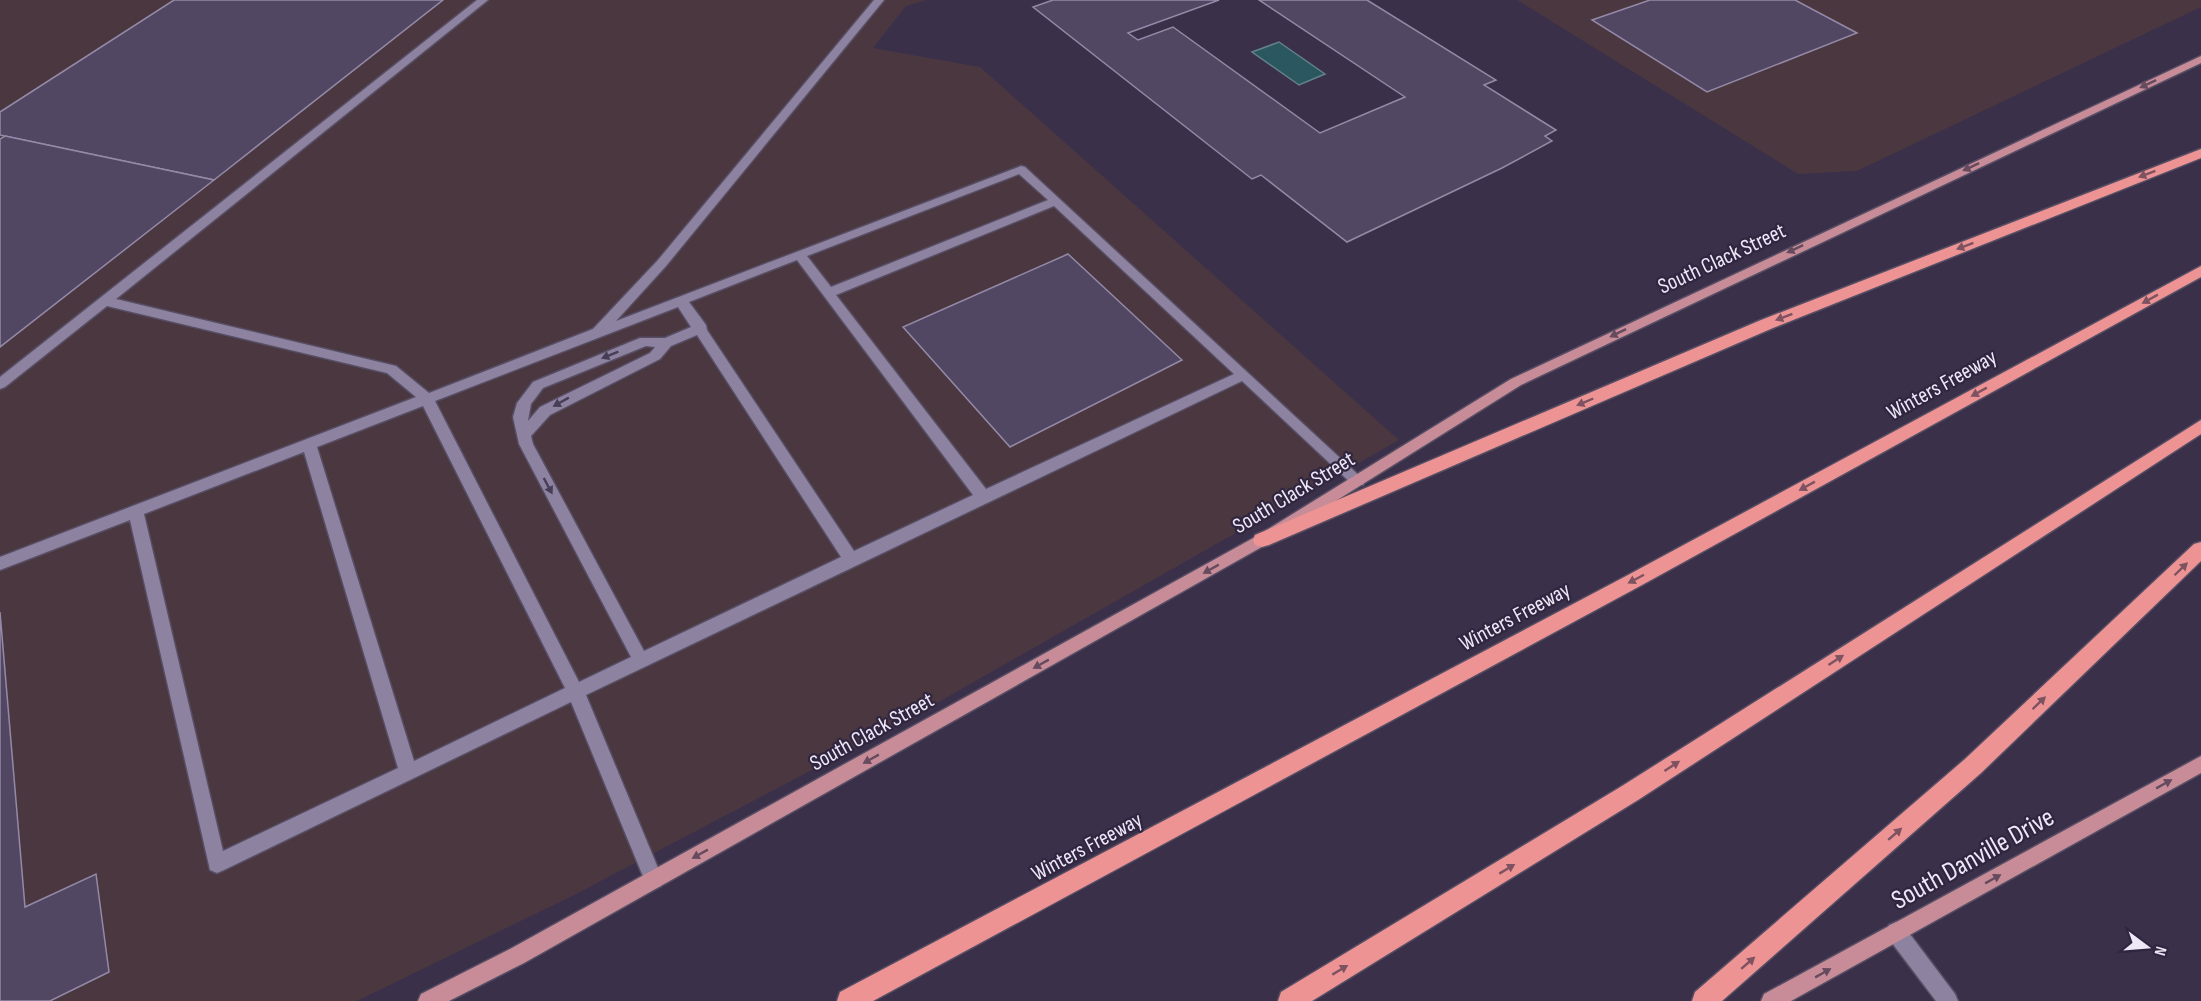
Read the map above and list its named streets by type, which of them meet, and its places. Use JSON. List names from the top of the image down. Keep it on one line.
{"streets":{"highway":["Winters Freeway"],"main road":["South Clack Street","South Danville Drive"]},"one_way":["South Clack Street","South Danville Drive"],"north":"right"}
